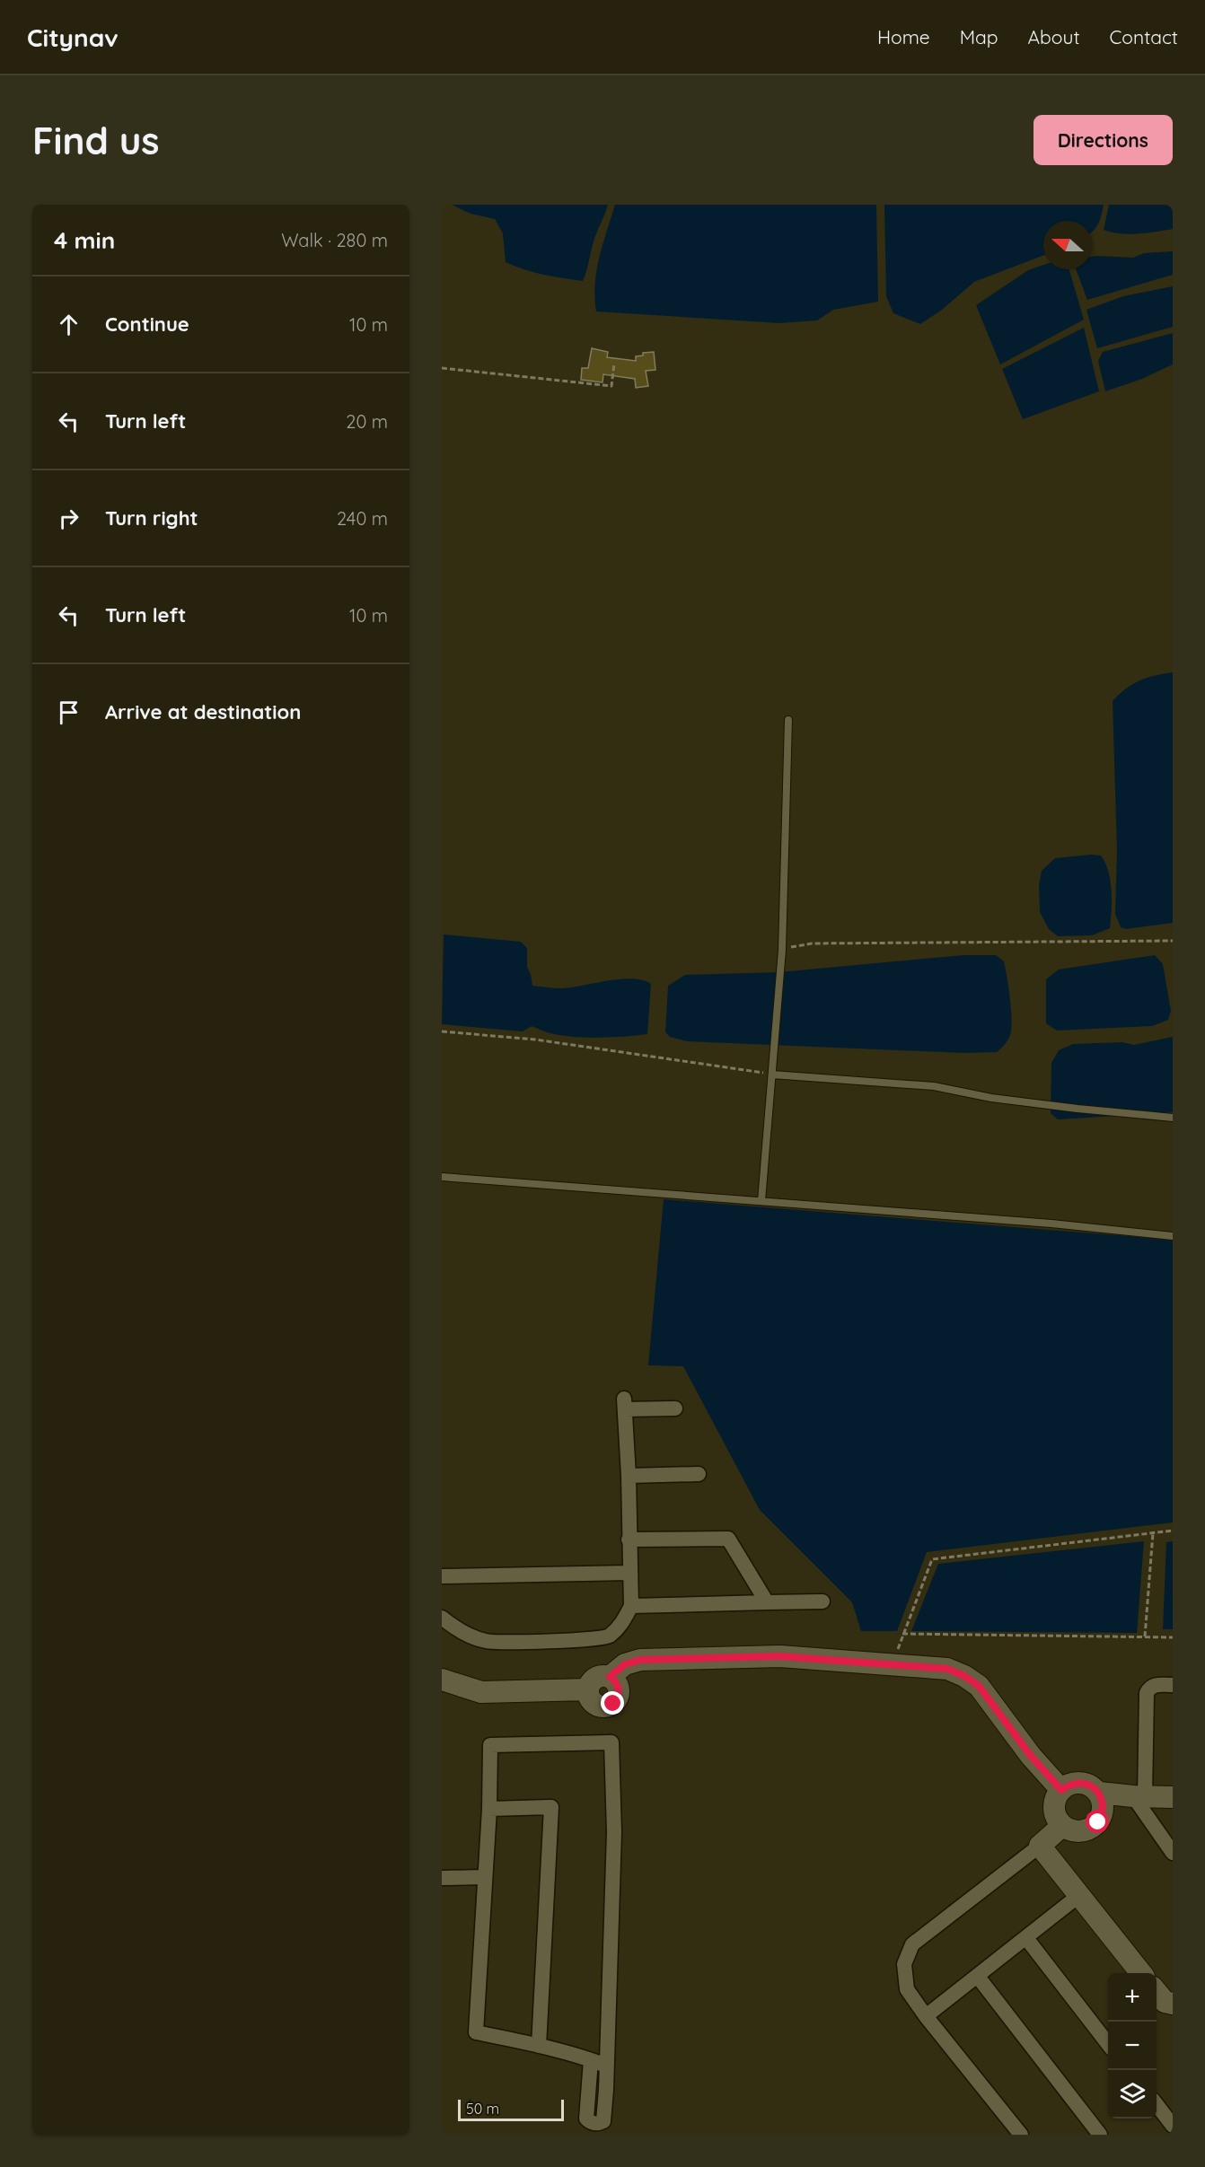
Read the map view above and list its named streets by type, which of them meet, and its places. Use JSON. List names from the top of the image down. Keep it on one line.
{"scale_bar":"50 m","north":"left","page":{"header":"Citynav","nav":["Home","Map","About","Contact"],"buttons":"Directions","title":"Find us","heading":["4 min","Walk · 280 m"],"list":[["Continue","10 m"],["Turn left","20 m"],["Turn right","240 m"],["Turn left","10 m"],"Arrive at destination"],"map_buttons":["+","−"],"scale":"50 m"}}
